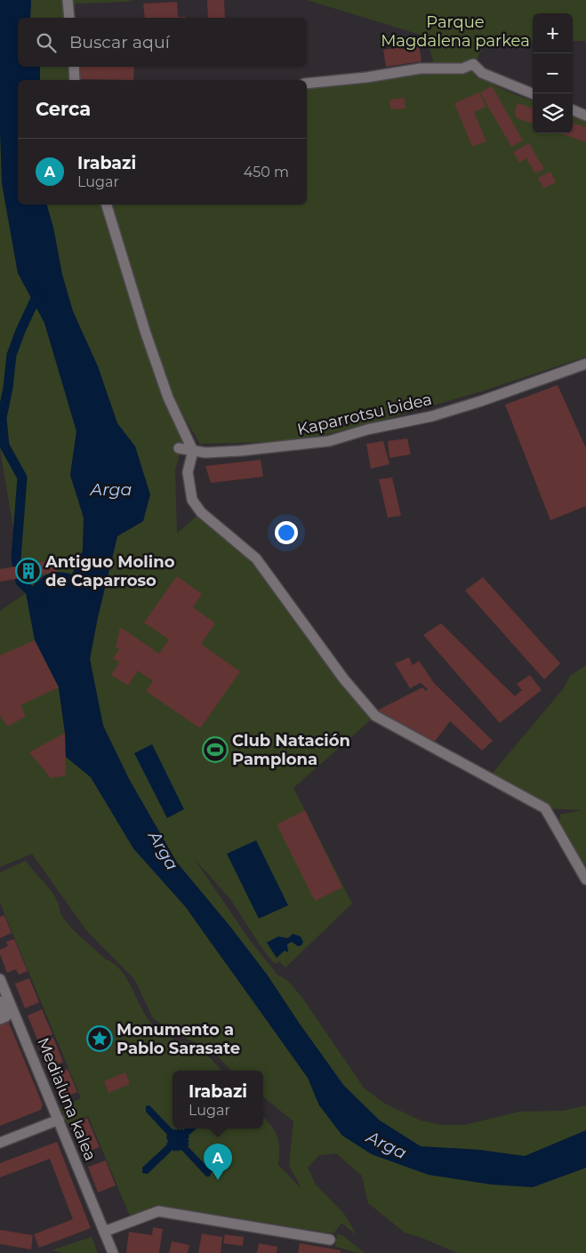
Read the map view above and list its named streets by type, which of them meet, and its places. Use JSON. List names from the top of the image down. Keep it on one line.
{"streets":{"street":["Kaparrotsu bidea","Medialuna kalea"]},"water":["Arga"],"parks":["Parque Magdalena parkea"],"places":{"building":["Antiguo Molino de Caparroso"],"sports":["Club Natación Pamplona"],"place":["Monumento a Pablo Sarasate"]},"page":{"map_buttons":["+","−"],"search":"Buscar aquí","heading":"Cerca","list":[{"mark":"A","name":"Irabazi","note":"Lugar","value":"450 m"}],"popup":["Irabazi","Lugar"],"pins":"A"}}
